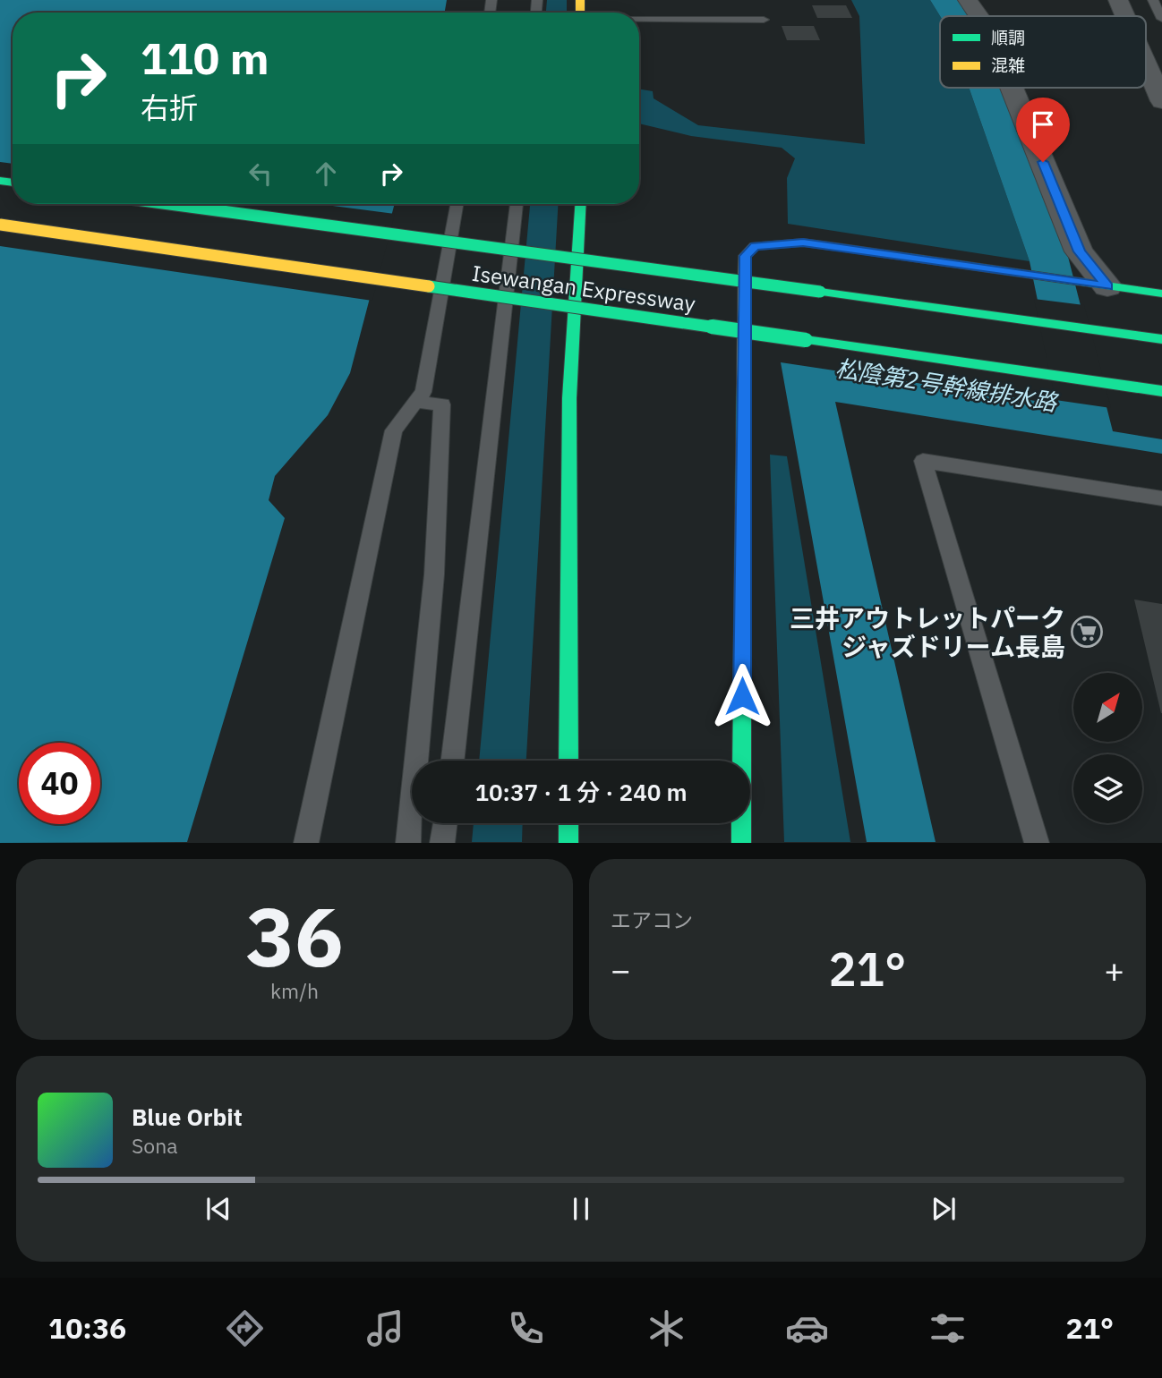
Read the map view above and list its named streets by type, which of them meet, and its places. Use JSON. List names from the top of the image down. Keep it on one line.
{"streets":{"main road":["Isewangan Expressway"]},"water":["松陰第2号幹線排水路"],"places":{"supermarket":["三井アウトレットパーク ジャズドリーム長島"]},"legend":["順調","混雑"],"north":"top right","page":{"turn":["110 m","右折"],"limit":"40","trip":"10:37 · 1 分 · 240 m","tile":[["36","km/h"],"エアコン"],"heat":["−","21°","+"],"song":["Blue Orbit","Sona"],"tabs":["10:36","21°"]}}
